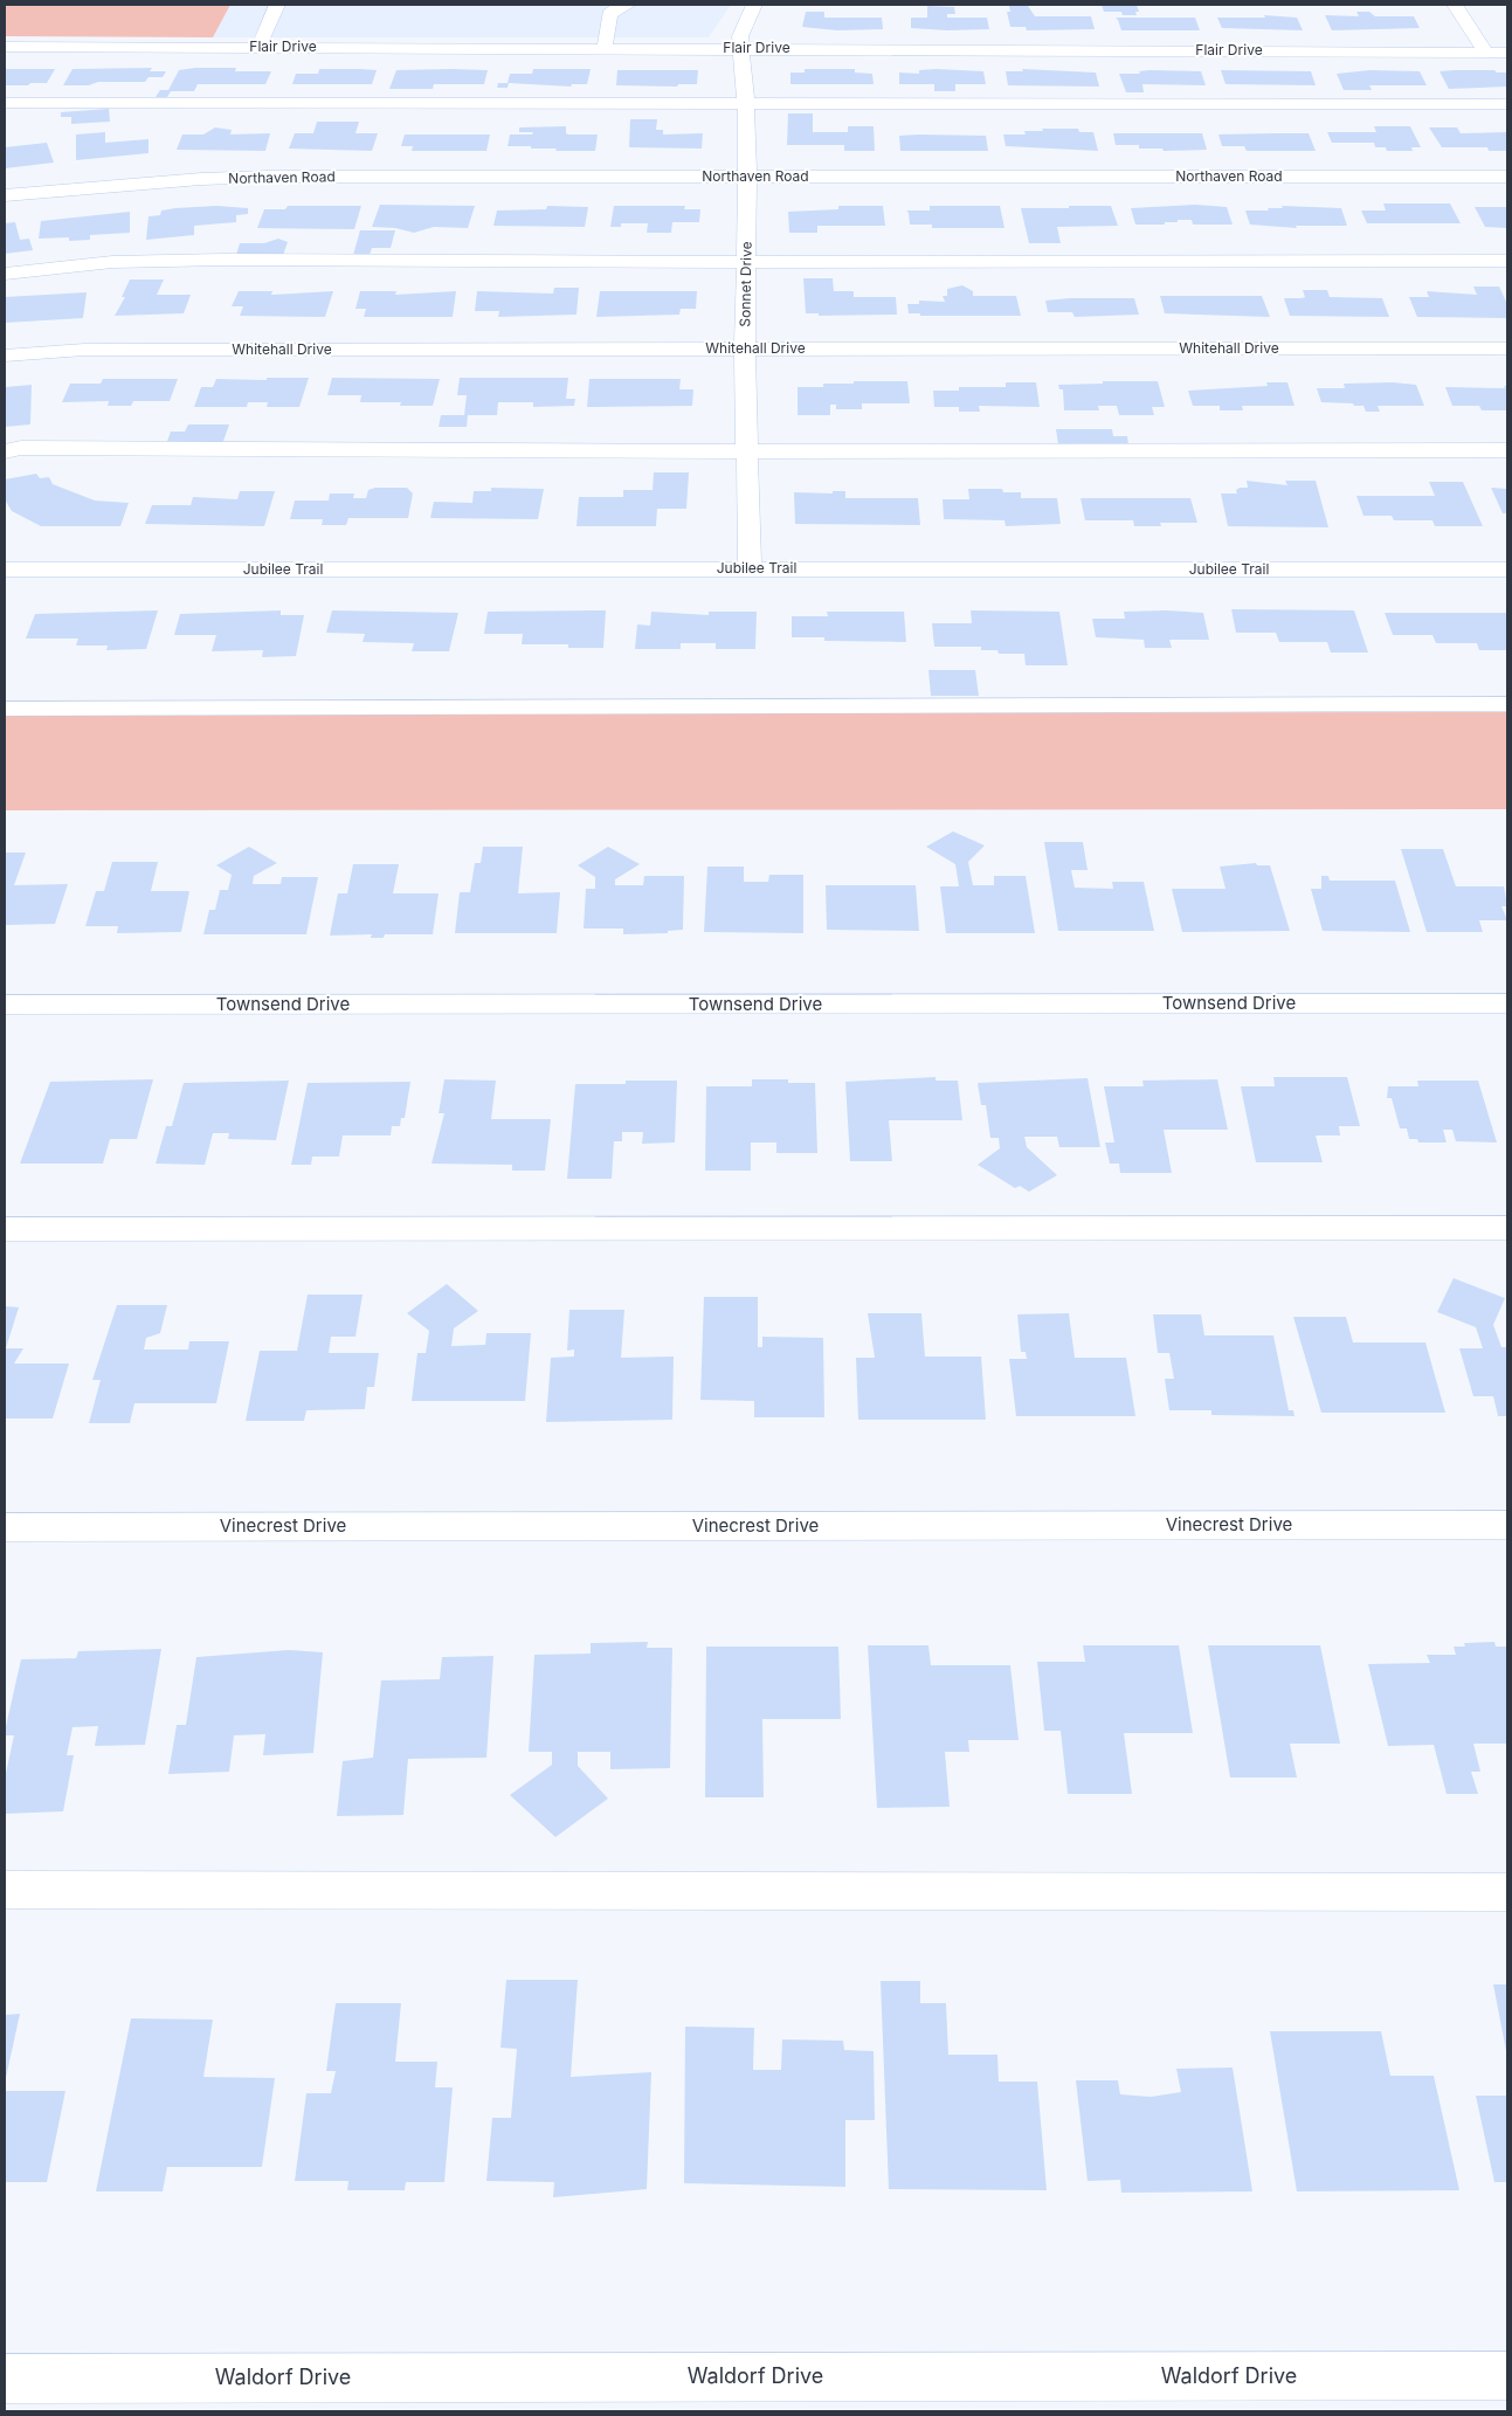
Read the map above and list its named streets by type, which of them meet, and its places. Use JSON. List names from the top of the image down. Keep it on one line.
{"streets":{"street":["Flair Drive","Northaven Road","Sonnet Drive","Whitehall Drive","Jubilee Trail","Townsend Drive","Vinecrest Drive","Waldorf Drive"]},"crossings":[["Flair Drive","Sonnet Drive"],["Northaven Road","Sonnet Drive"],["Sonnet Drive","Whitehall Drive"],["Sonnet Drive","Jubilee Trail"]]}
